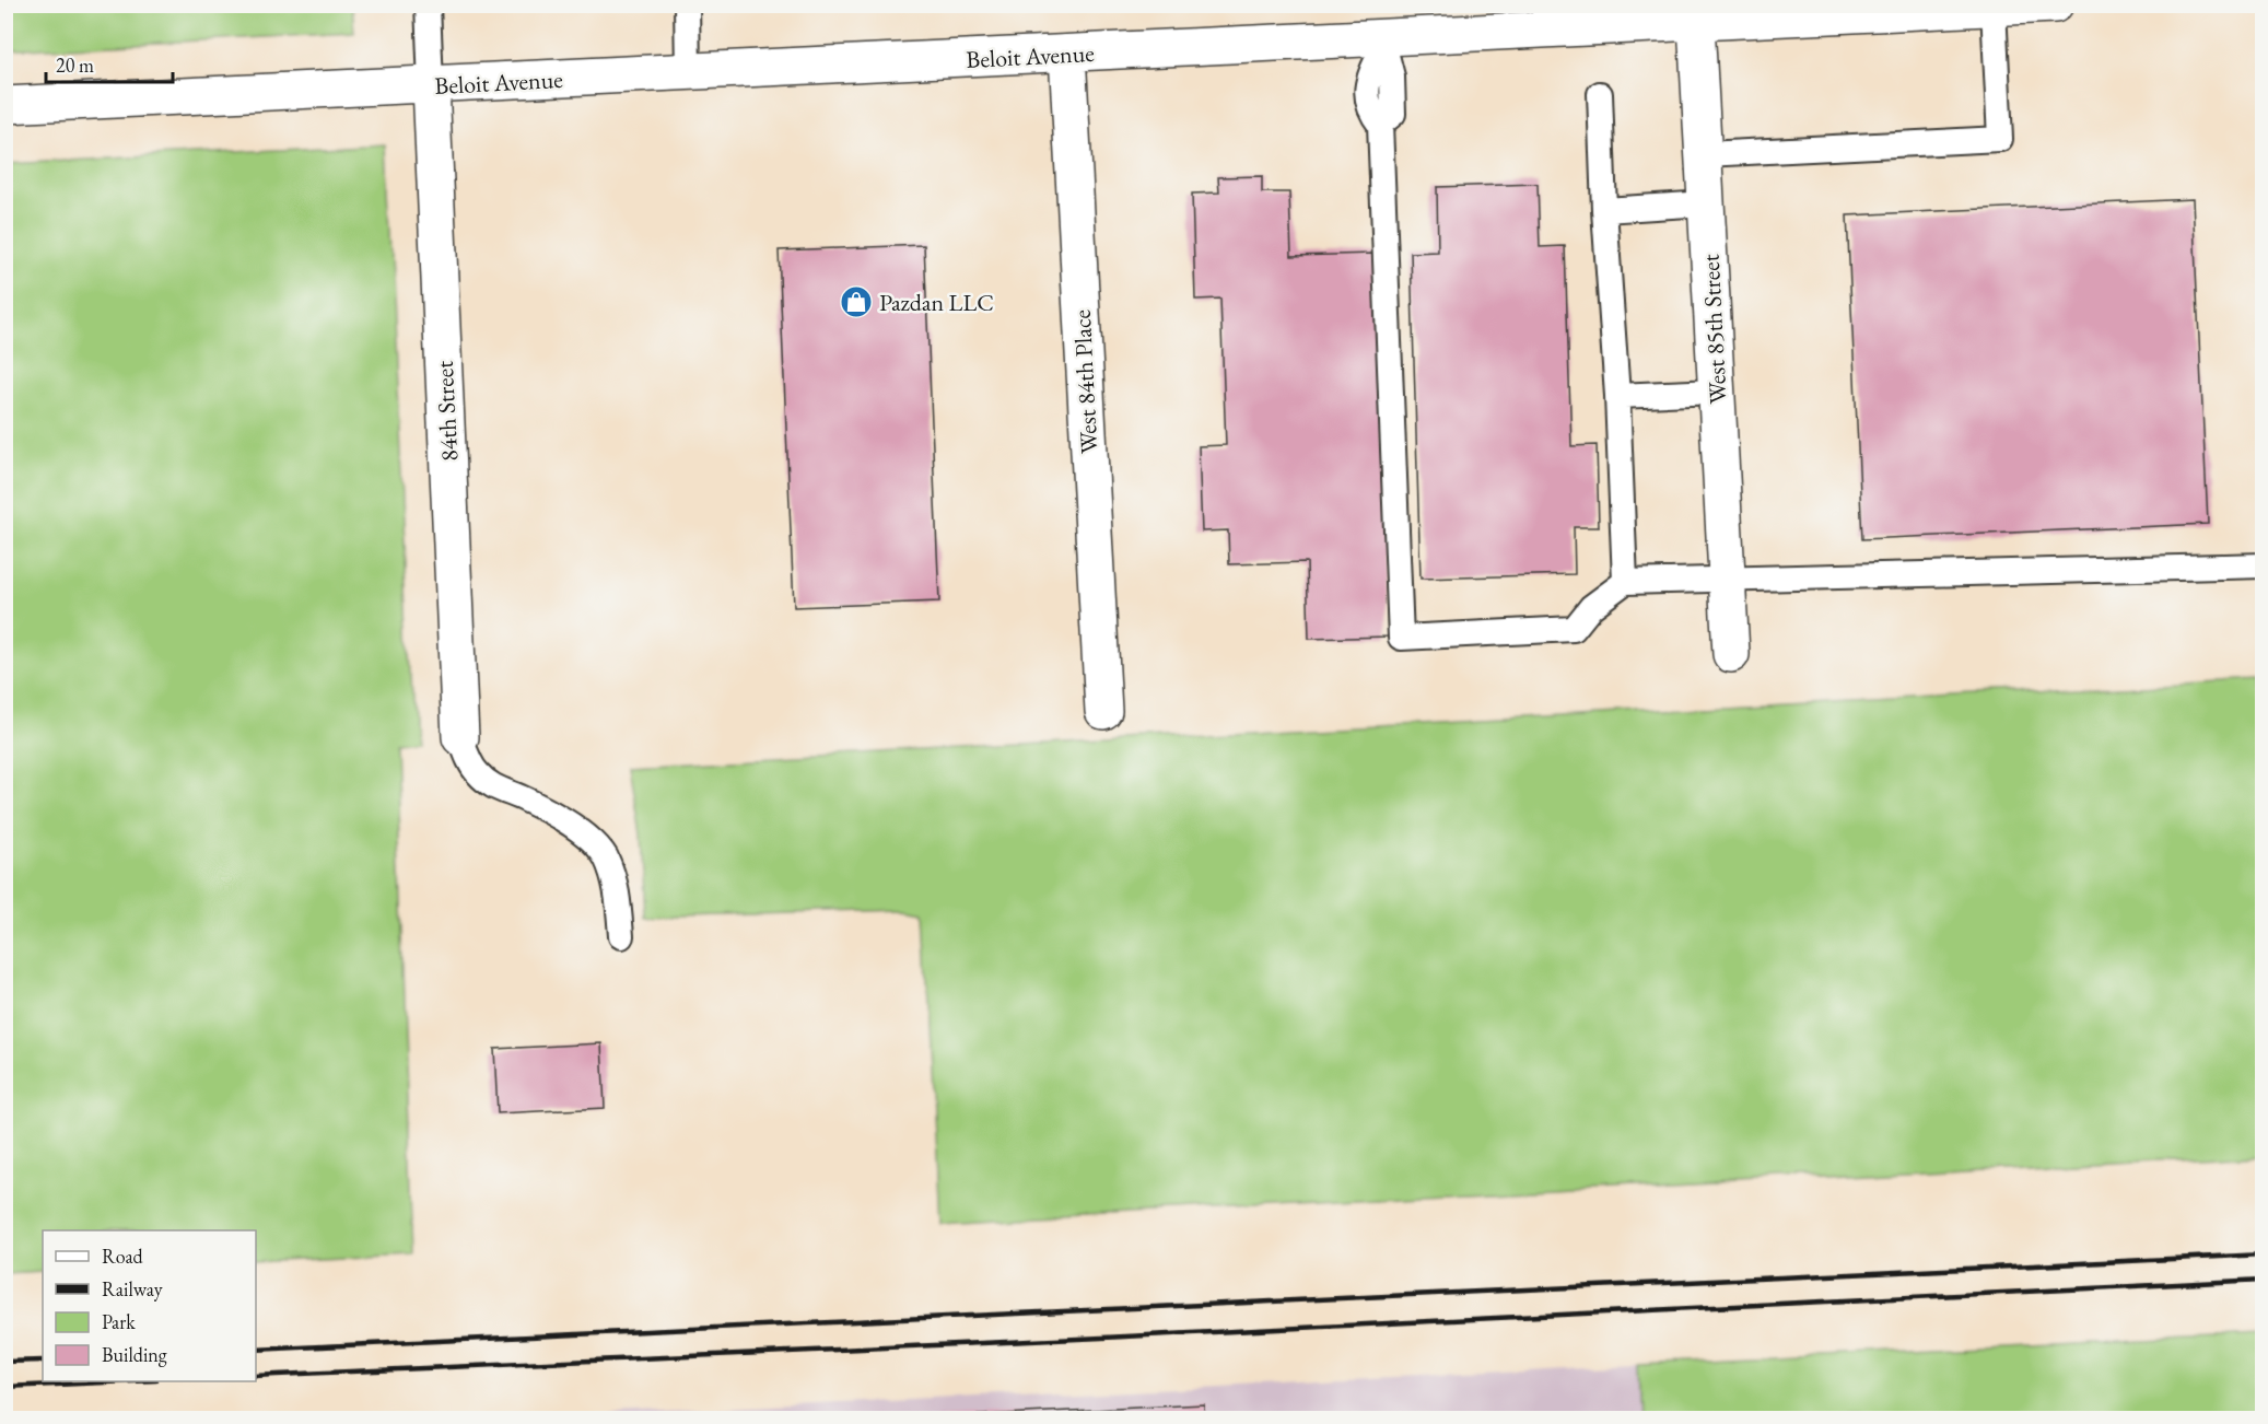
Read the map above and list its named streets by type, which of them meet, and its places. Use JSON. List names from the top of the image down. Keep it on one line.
{"streets":{"street":["Beloit Avenue","West 85th Street","West 84th Place","84th Street"]},"crossings":[["Beloit Avenue","West 85th Street"],["Beloit Avenue","West 84th Place"],["Beloit Avenue","84th Street"]],"places":{"shop":["Pazdan LLC"]},"legend":["Road","Railway","Park","Building"],"scale_bar":"20 m"}
